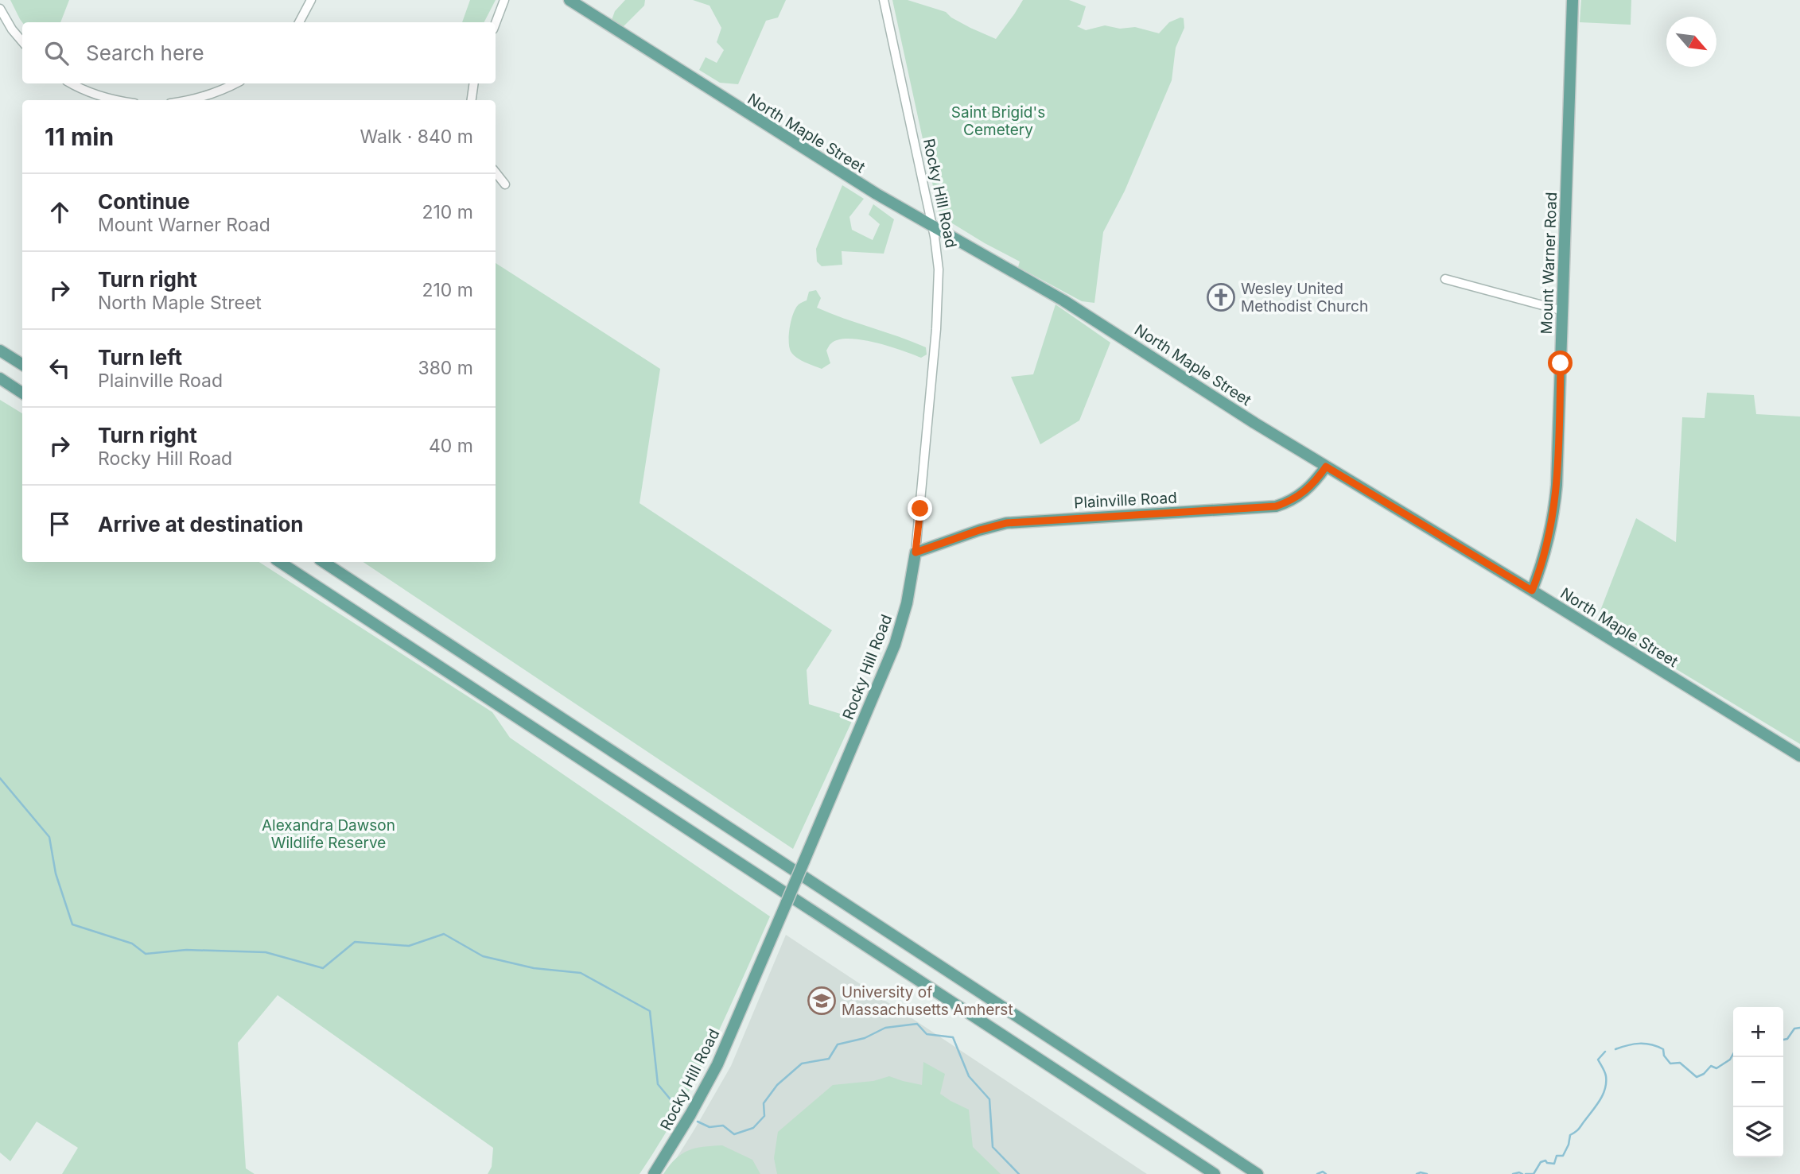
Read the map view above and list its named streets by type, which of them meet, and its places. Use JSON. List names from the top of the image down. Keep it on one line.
{"streets":{"main road":["North Maple Street","Rocky Hill Road","Mount Warner Road","Plainville Road"]},"crossings":[["North Maple Street","Rocky Hill Road"],["North Maple Street","Mount Warner Road"],["North Maple Street","Plainville Road"],["Rocky Hill Road","Plainville Road"]],"parks":["Saint Brigid's Cemetery","Alexandra Dawson Wildlife Reserve"],"places":{"church":["Wesley United Methodist Church"],"school or university":["University of Massachusetts Amherst"]},"north":"bottom right","page":{"search":"Search here","heading":["11 min","Walk · 840 m"],"list":[["Continue","Mount Warner Road","210 m"],["Turn right","North Maple Street","210 m"],["Turn left","Plainville Road","380 m"],["Turn right","Rocky Hill Road","40 m"],"Arrive at destination"],"map_buttons":["+","−"]}}
